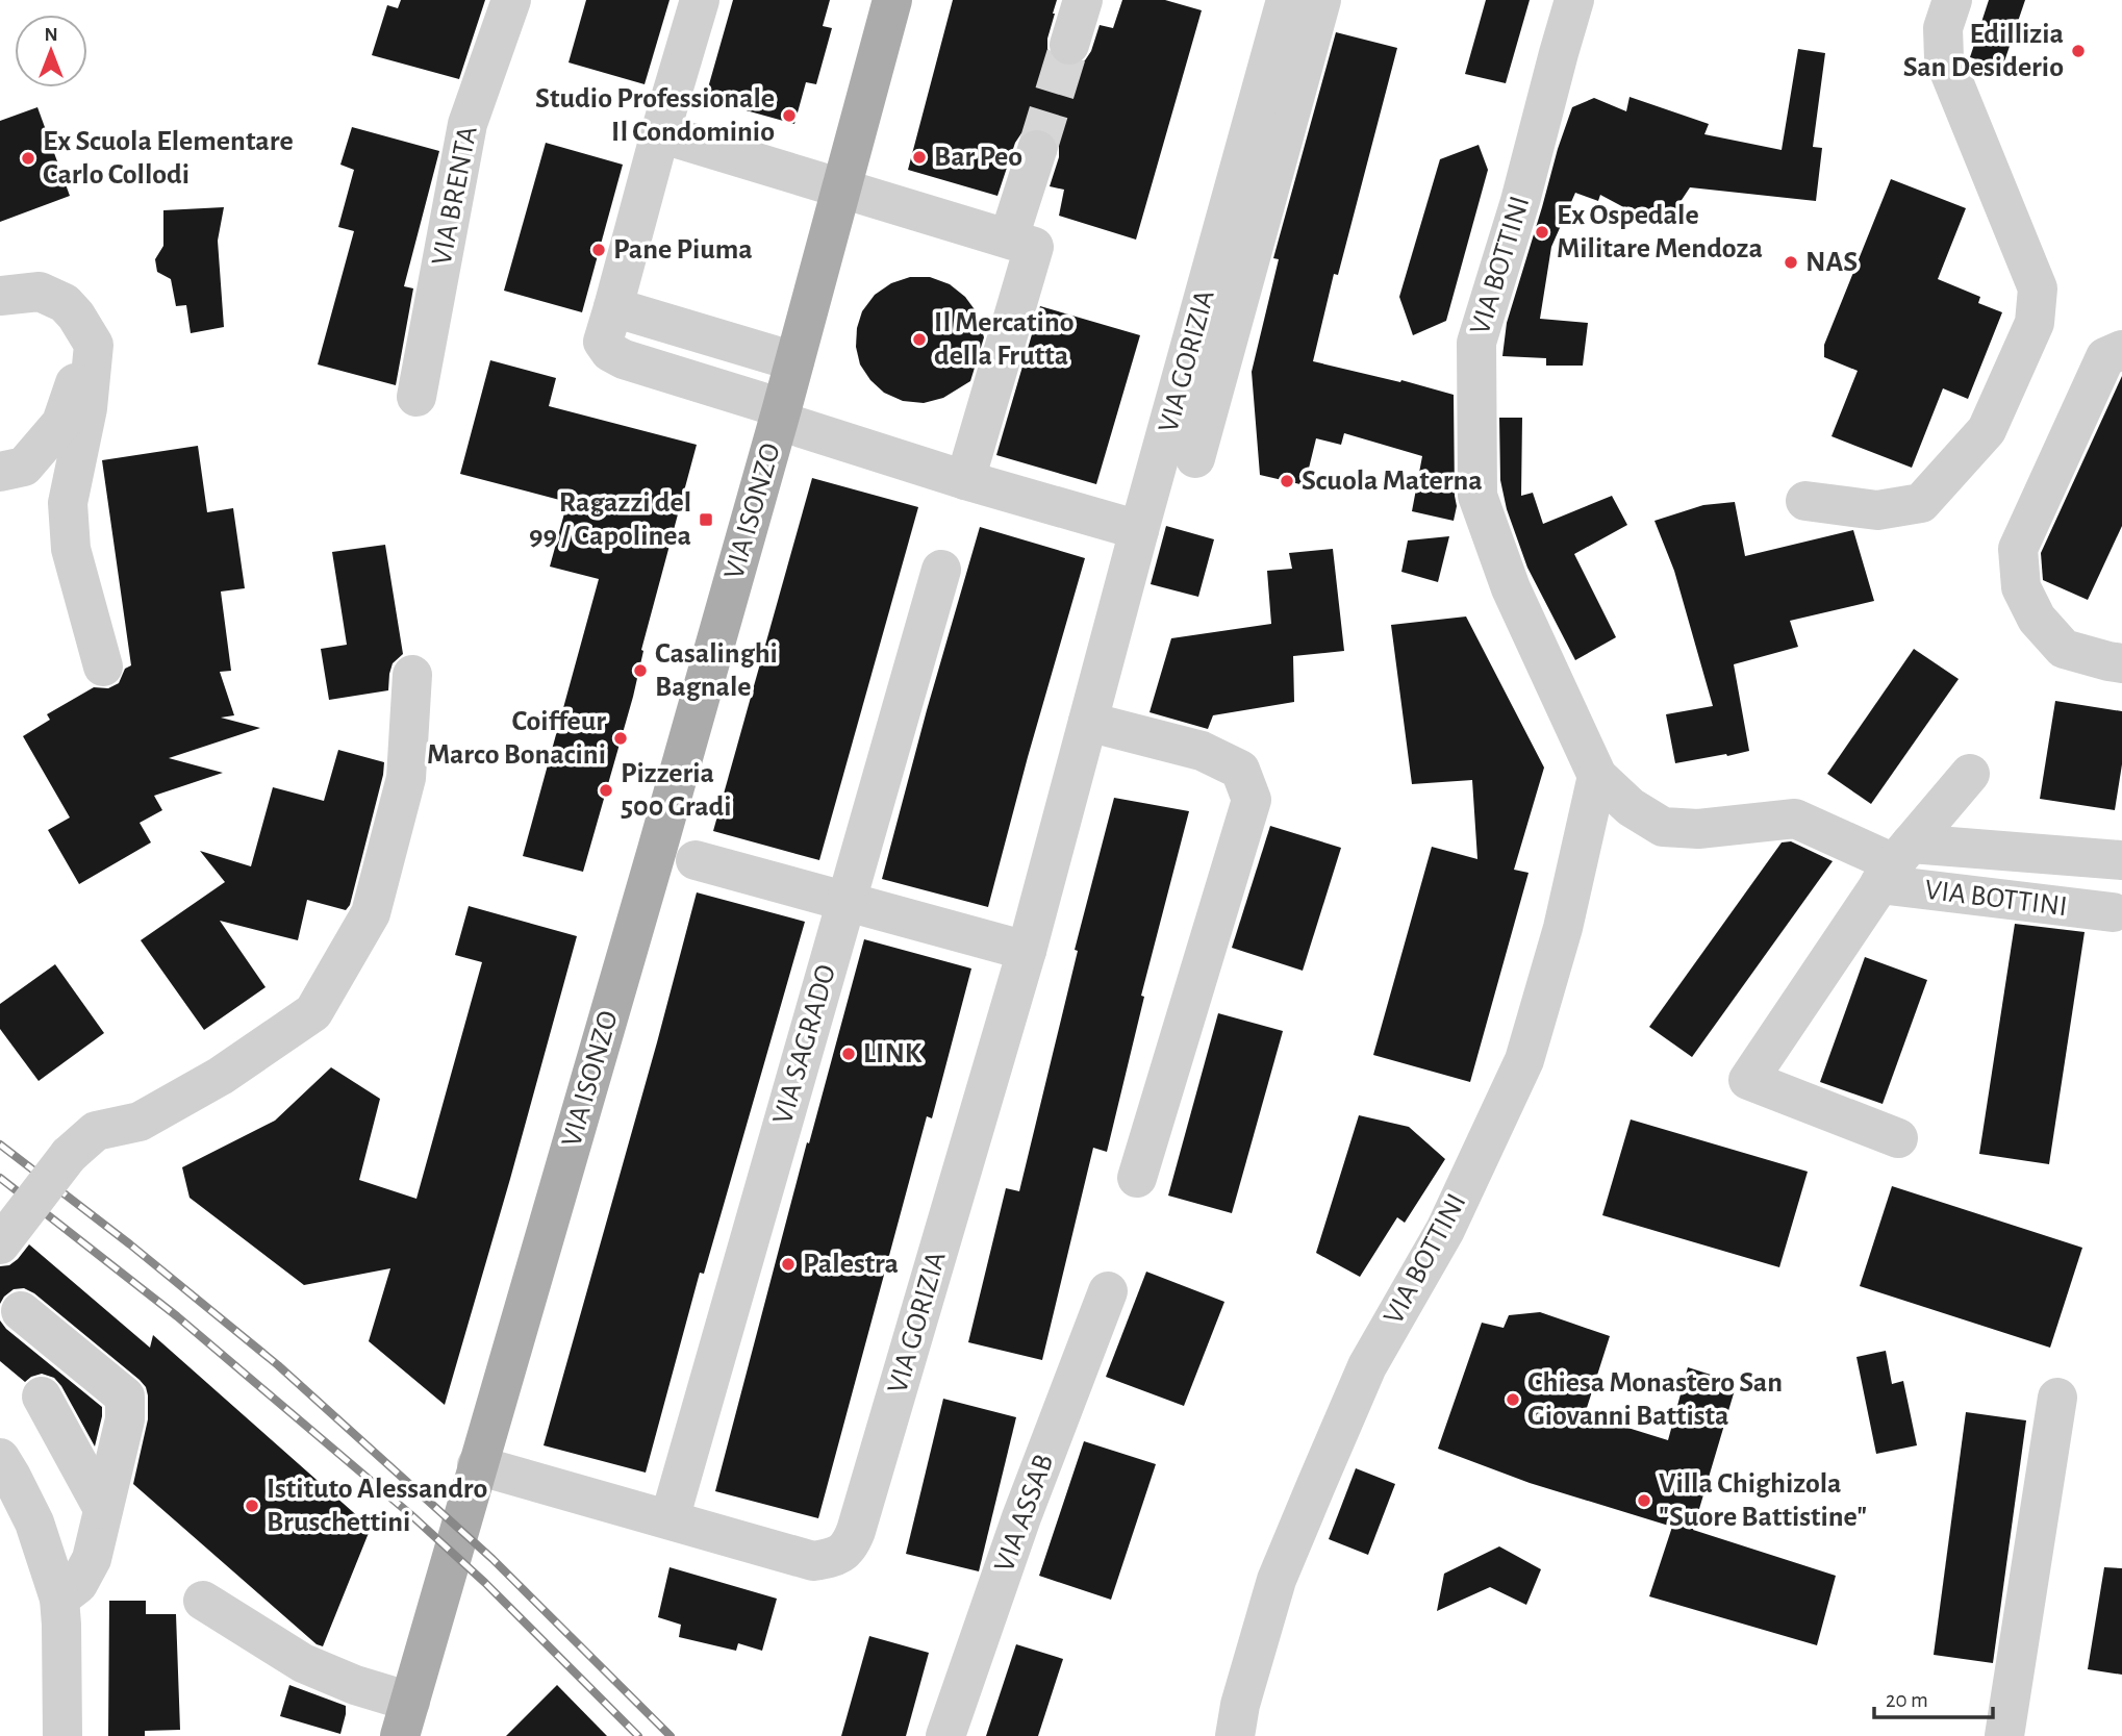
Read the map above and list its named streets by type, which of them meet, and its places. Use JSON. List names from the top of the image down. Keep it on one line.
{"streets":{"main road":["VIA ISONZO"],"street":["VIA BRENTA","VIA BOTTINI","VIA GORIZIA","VIA SAGRADO","VIA ASSAB"]},"crossings":[["VIA GORIZIA","VIA ISONZO"],["VIA GORIZIA","VIA SAGRADO"]],"places":{"other":["Edillizia San Desiderio","Studio Professionale Il Condominio","Bar Peo","Ex Scuola Elementare Carlo Collodi","Ex Ospedale Militare Mendoza","Pane Piuma","NAS","Il Mercatino della Frutta","Scuola Materna","Casalinghi Bagnale","Coiffeur Marco Bonacini","Pizzeria 500 Gradi","LINK","Palestra","Chiesa Monastero San Giovanni Battista","Villa Chighizola \"Suore Battistine\"","Istituto Alessandro Bruschettini"],"transit":["Ragazzi del 99 / Capolinea"]},"scale_bar":"20 m","north":"top"}
